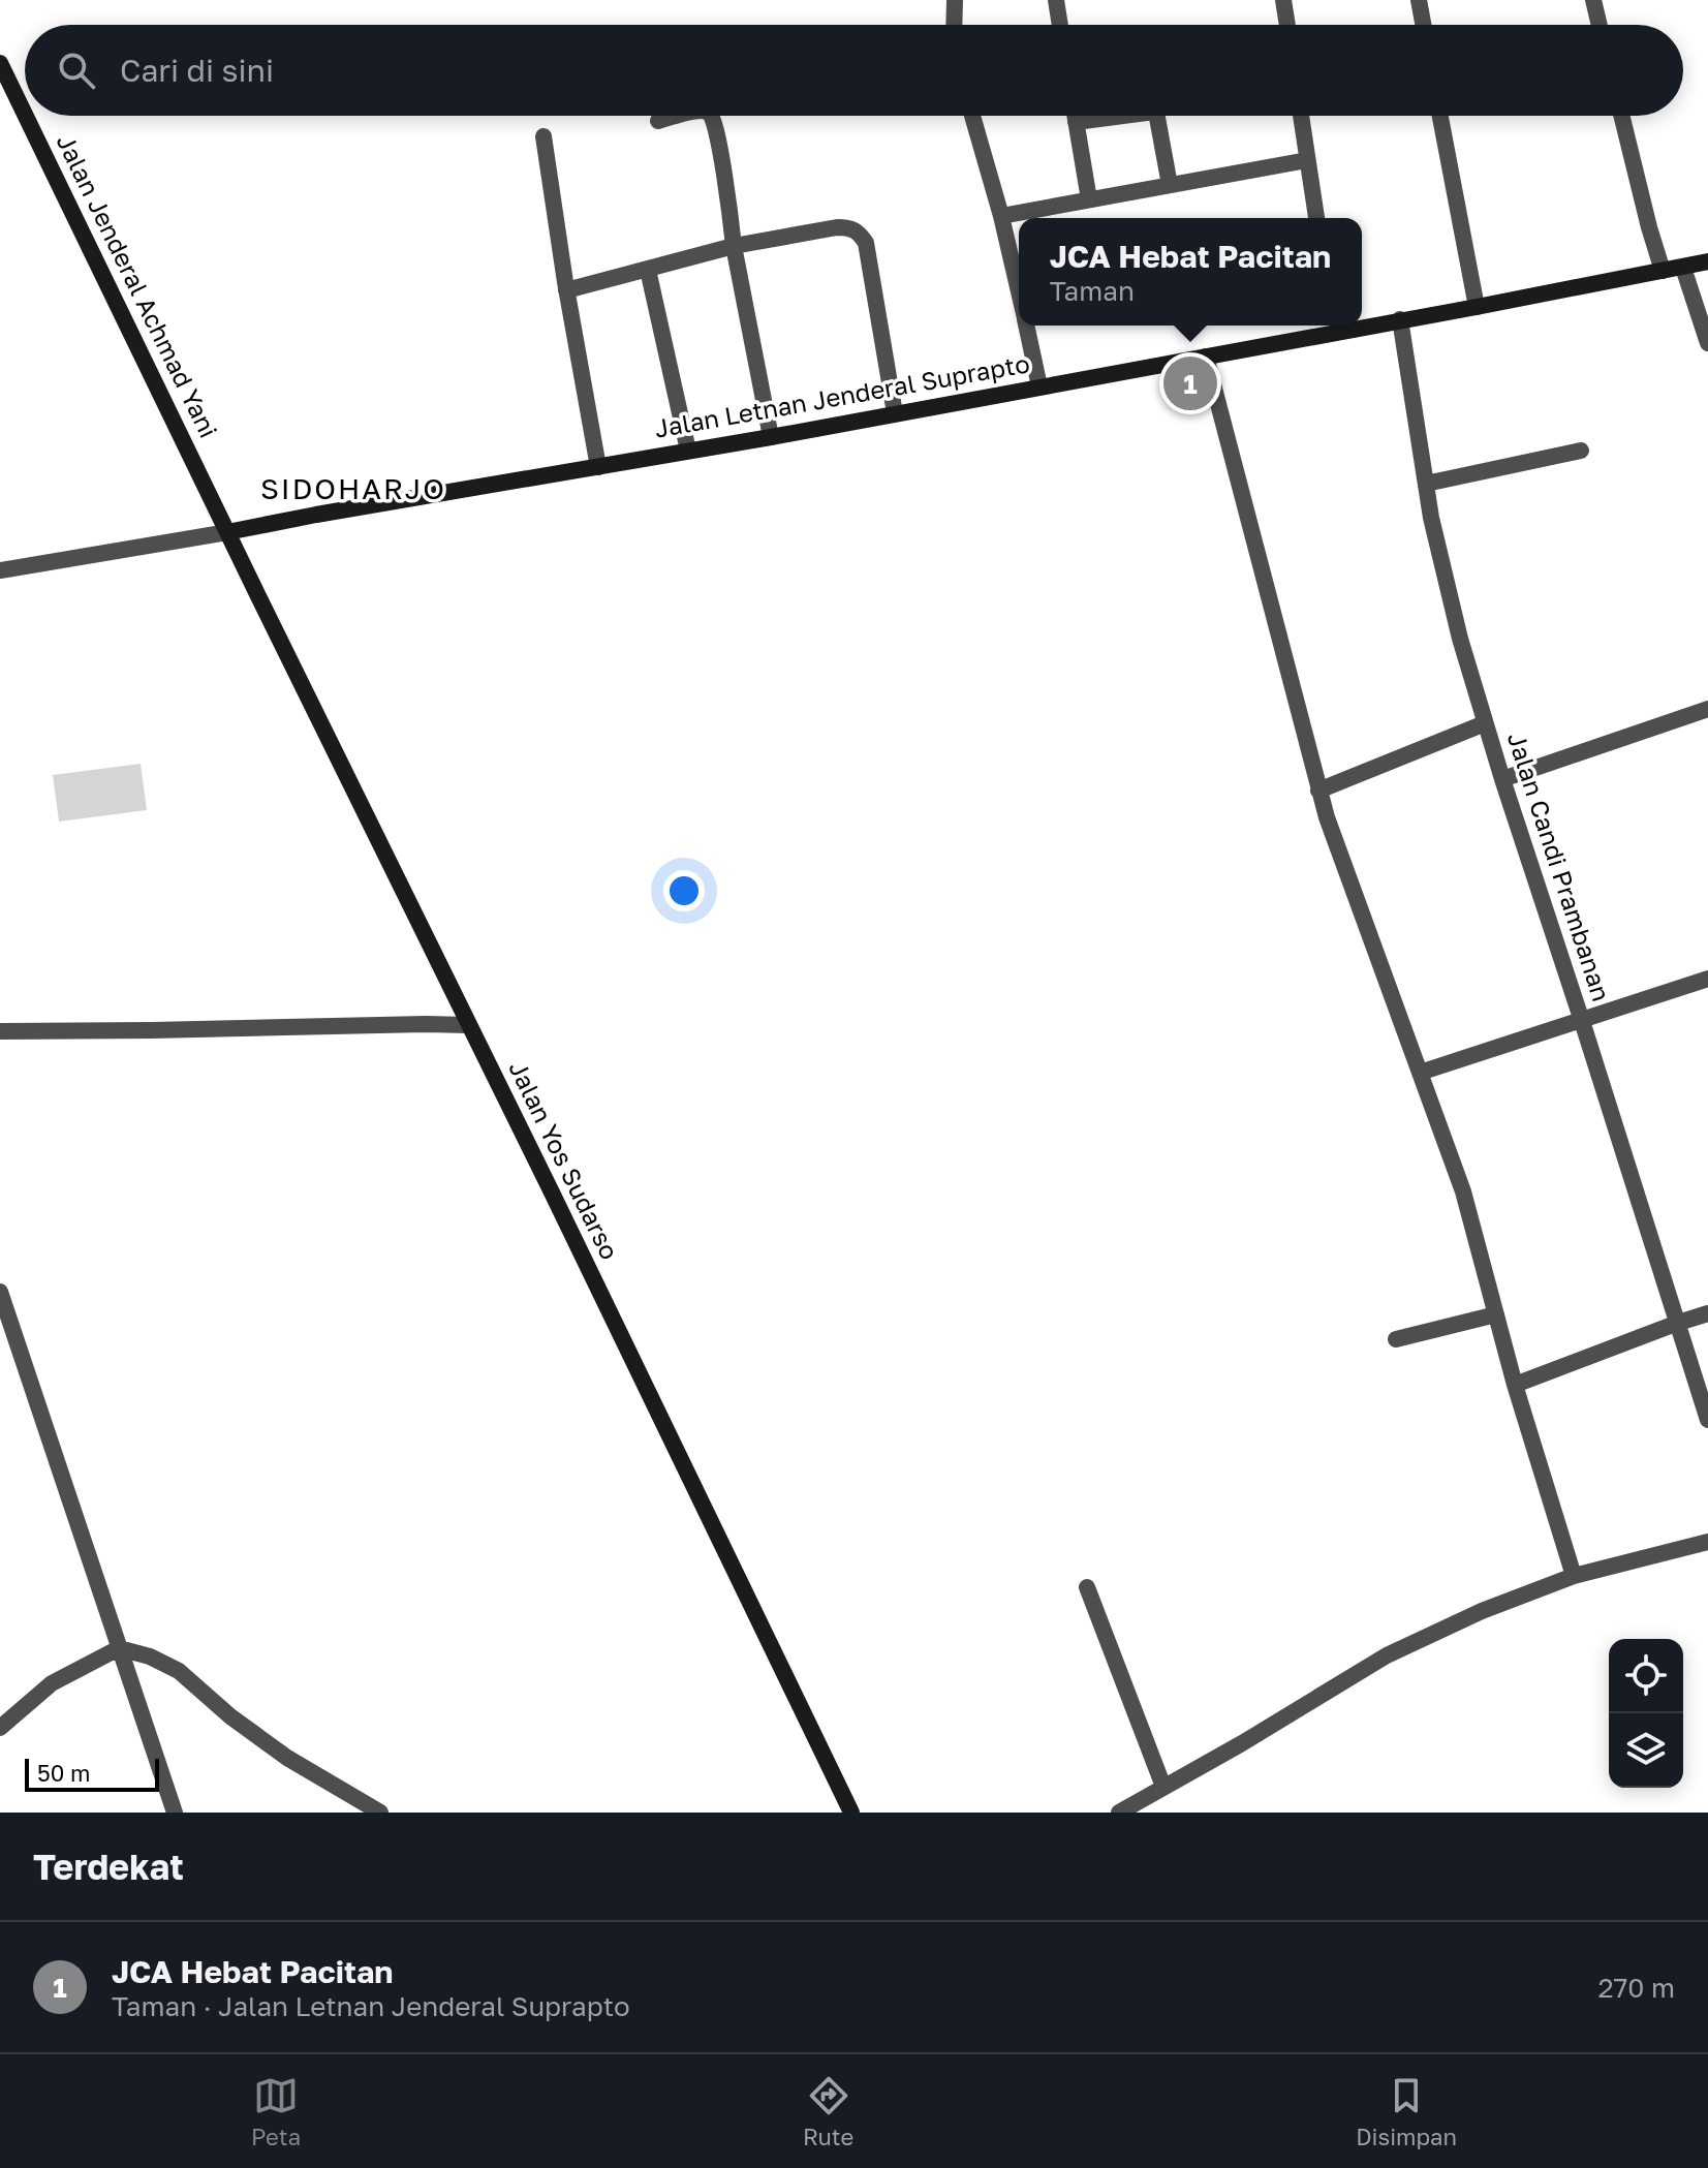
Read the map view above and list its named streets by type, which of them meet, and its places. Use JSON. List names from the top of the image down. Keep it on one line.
{"streets":{"main road":["Jalan Jenderal Achmad Yani","Jalan Letnan Jenderal Suprapto","Jalan Yos Sudarso"],"street":["Jalan Candi Prambanan"]},"crossings":[["Jalan Jenderal Achmad Yani","Jalan Letnan Jenderal Suprapto"],["Jalan Jenderal Achmad Yani","Jalan Yos Sudarso"],["Jalan Letnan Jenderal Suprapto","Jalan Candi Prambanan"],["Jalan Letnan Jenderal Suprapto","Jalan Yos Sudarso"]],"districts":["SIDOHARJO"],"scale_bar":"50 m","page":{"search":"Cari di sini","popup":["JCA Hebat Pacitan","Taman"],"pins":"1","scale":"50 m","heading":"Terdekat","list":[{"mark":"1","name":"JCA Hebat Pacitan","note":"Taman · Jalan Letnan Jenderal Suprapto","value":"270 m"}],"nav":["Peta","Rute","Disimpan"]}}
